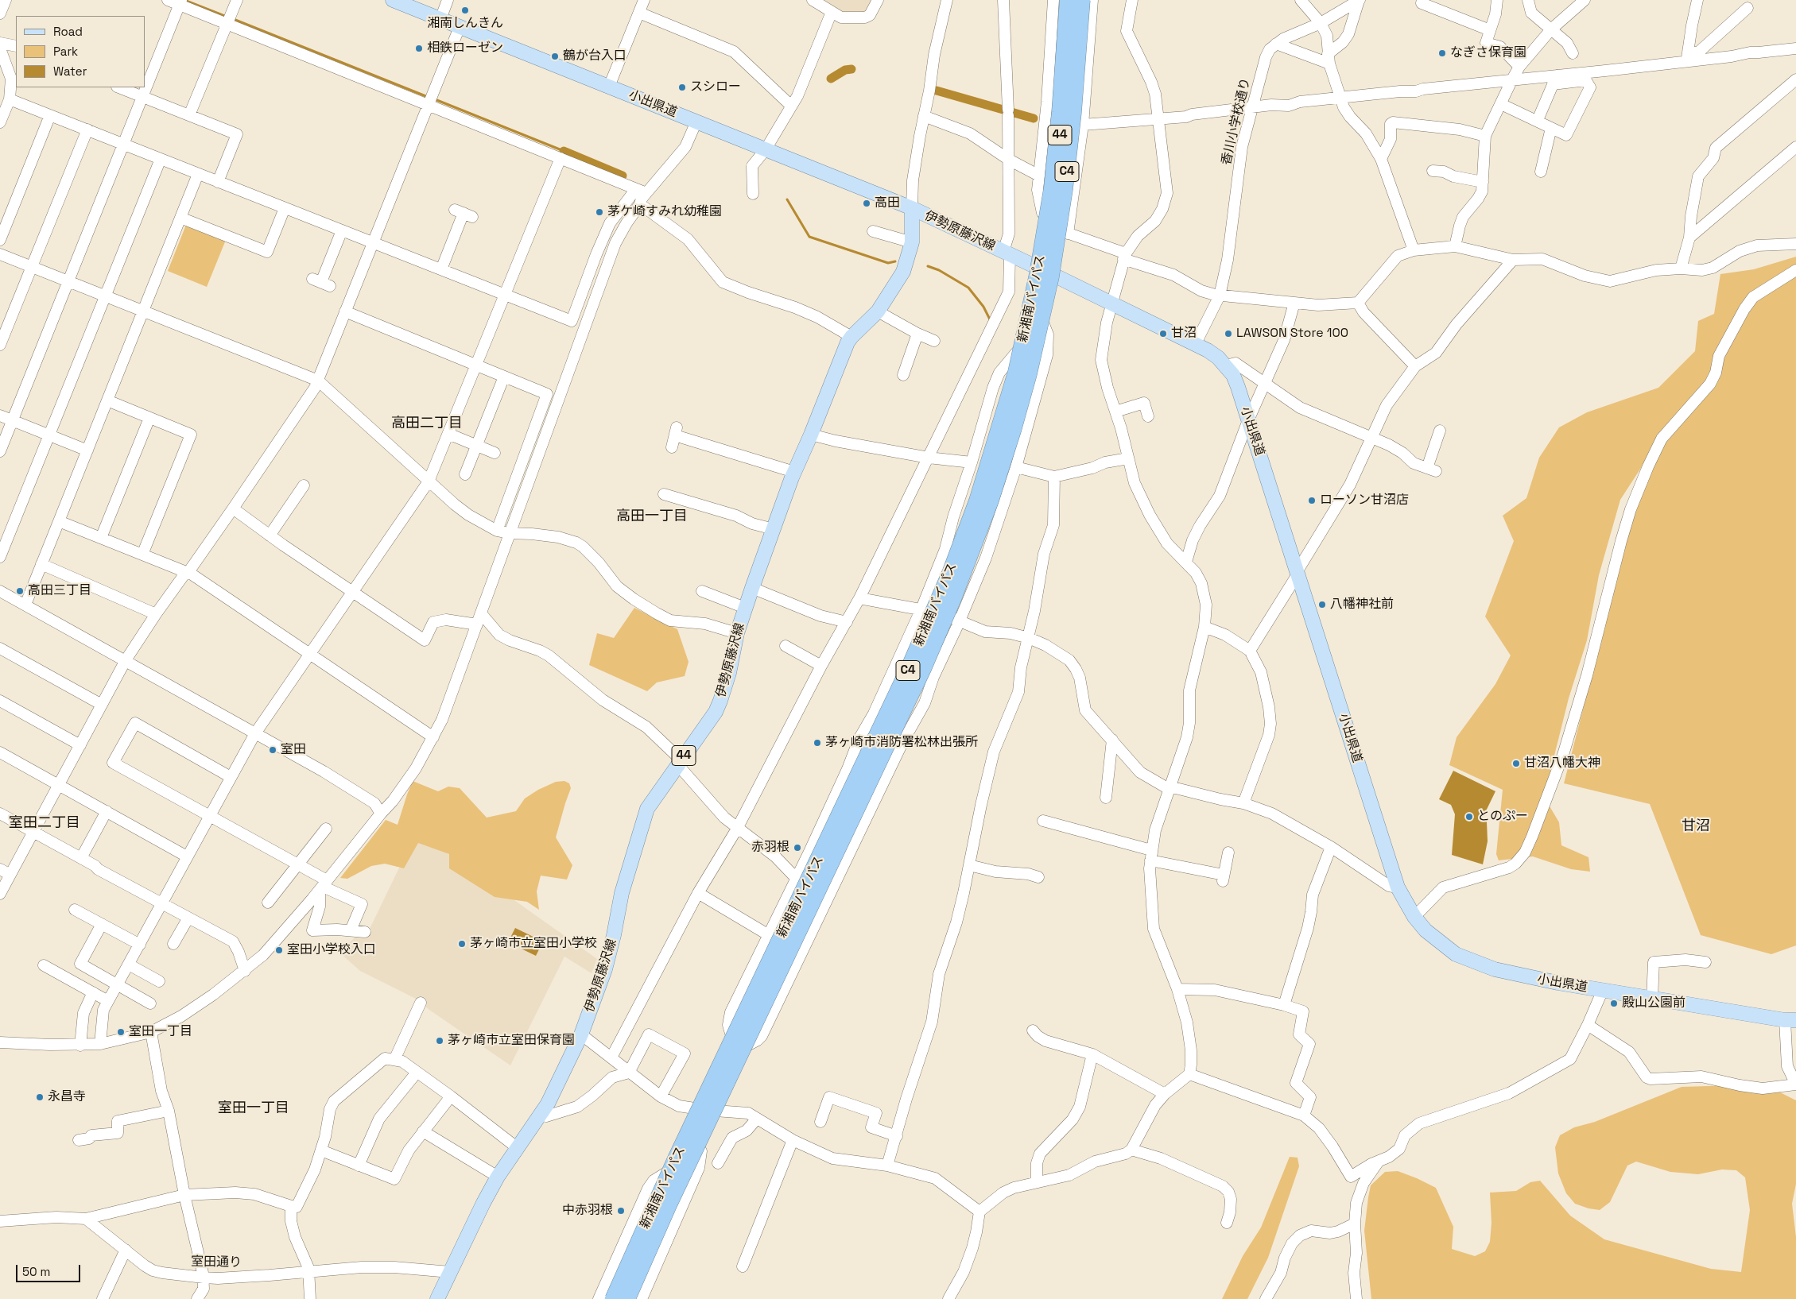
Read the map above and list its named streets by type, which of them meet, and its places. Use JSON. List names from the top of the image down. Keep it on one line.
{"streets":{"highway":["C4","新湘南バイパス"],"main road":["小出県道","44","伊勢原藤沢線"],"street":["香川小学校通り","室田通り"]},"crossings":[["小出県道","香川小学校通り"],["小出県道","44"],["小出県道","伊勢原藤沢線"],["44","伊勢原藤沢線"],["伊勢原藤沢線","室田通り"]],"districts":["高田二丁目","高田一丁目","室田二丁目","甘沼","室田一丁目"],"places":["湘南しんきん","相鉄ローゼン","なぎさ保育園","鶴が台入口","スシロー","高田","茅ケ崎すみれ幼稚園","甘沼","LAWSON Store 100","ローソン甘沼店","高田三丁目","八幡神社前","茅ヶ崎市消防署松林出張所","室田","甘沼八幡大神","とのぷー","赤羽根","茅ヶ崎市立室田小学校","室田小学校入口","殿山公園前","室田一丁目","茅ヶ崎市立室田保育園","永昌寺","中赤羽根"],"legend":["Road","Park","Water"],"scale_bar":"50 m"}
